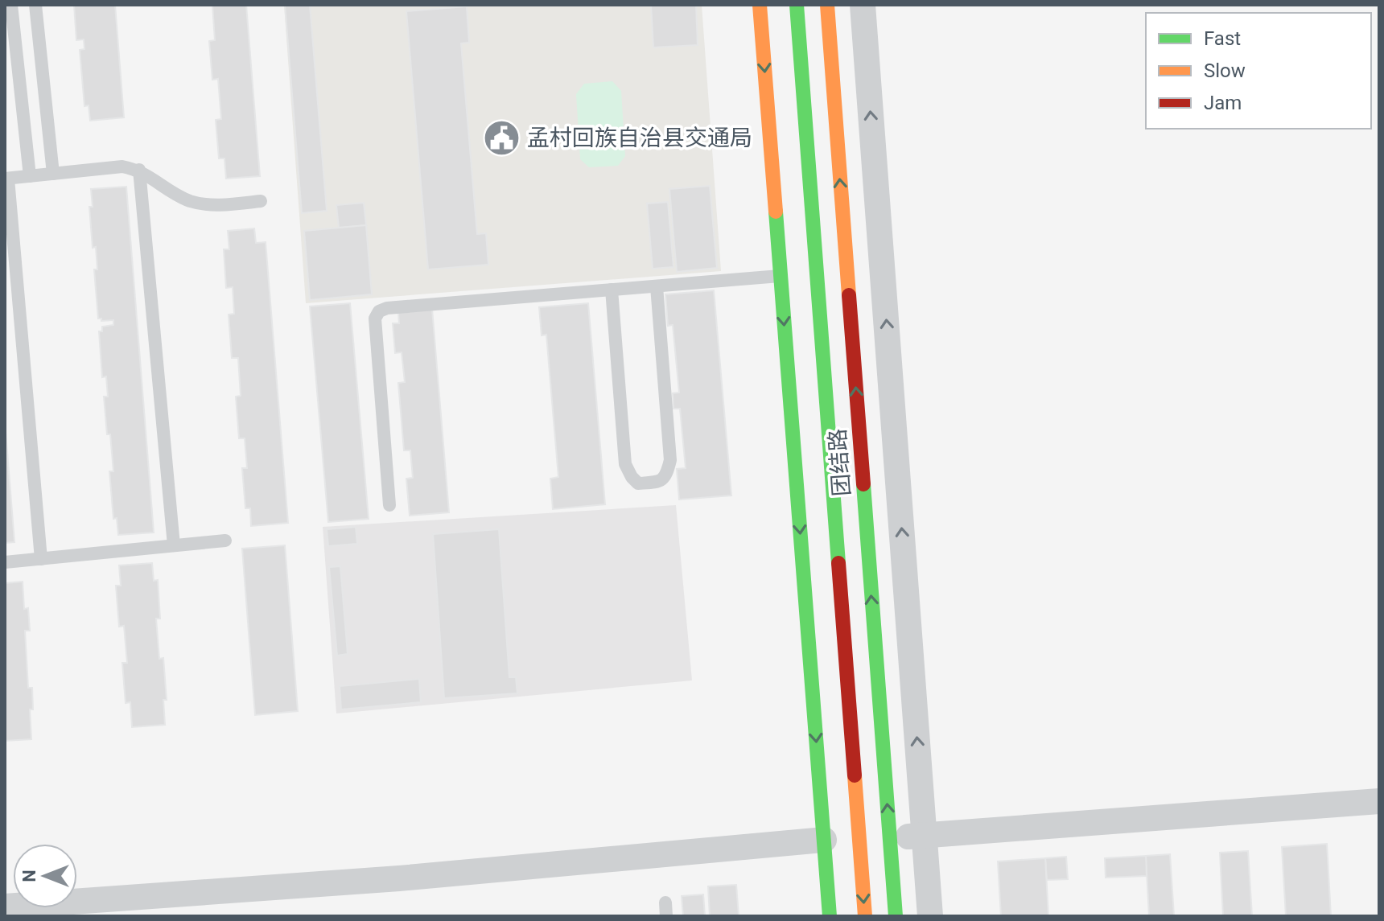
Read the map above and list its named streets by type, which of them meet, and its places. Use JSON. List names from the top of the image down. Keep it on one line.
{"streets":{"main road":["团结路"]},"places":{"public building":["孟村回族自治县交通局"]},"legend":["Fast","Slow","Jam"],"north":"left"}
